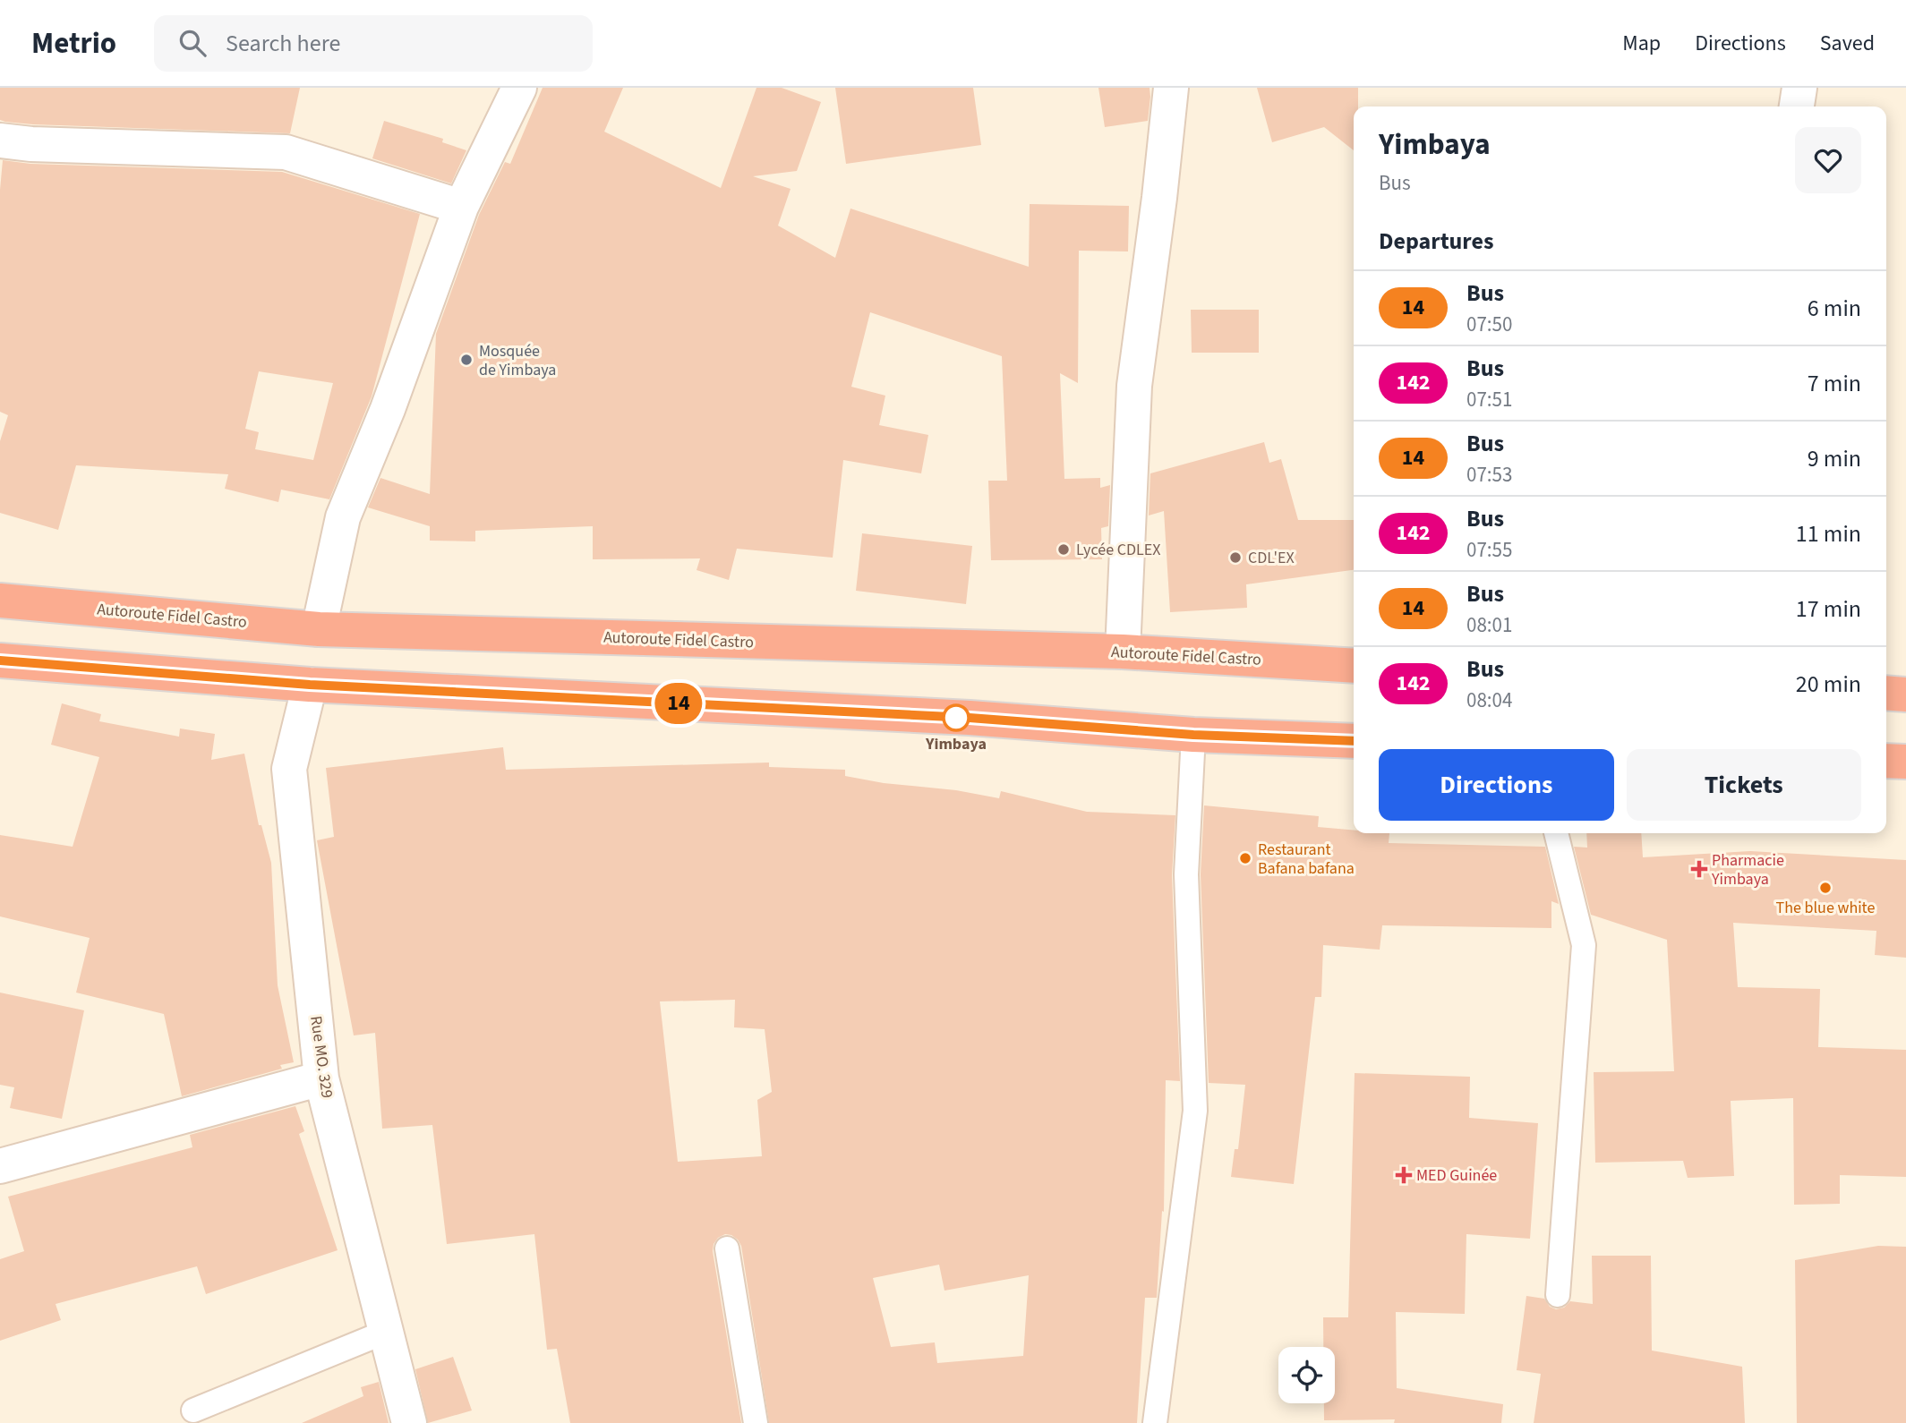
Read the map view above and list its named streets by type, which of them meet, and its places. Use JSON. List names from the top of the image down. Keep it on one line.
{"streets":{"highway":["Autoroute Fidel Castro"],"street":["Rue MO. 329"]},"places":{"other":["Mosquée de Yimbaya","Lycée CDLEX","CDL'EX","Yimbaya","Restaurant Bafana bafana","The blue white"],"health":["Pharmacie Yimbaya","MED Guinée"]},"lines":["bus line 14"],"page":{"header":"Metrio","search":"Search here","nav":["Map","Directions","Saved"],"on_map":"14","heading":[["Yimbaya","Bus"],"Departures"],"list":[{"mark":"14","name":"Bus","note":"07:50","value":"6 min"},{"mark":"142","name":"Bus","note":"07:51","value":"7 min"},{"mark":"14","name":"Bus","note":"07:53","value":"9 min"},{"mark":"142","name":"Bus","note":"07:55","value":"11 min"},{"mark":"14","name":"Bus","note":"08:01","value":"17 min"},{"mark":"142","name":"Bus","note":"08:04","value":"20 min"}],"buttons":["Directions","Tickets"]}}
